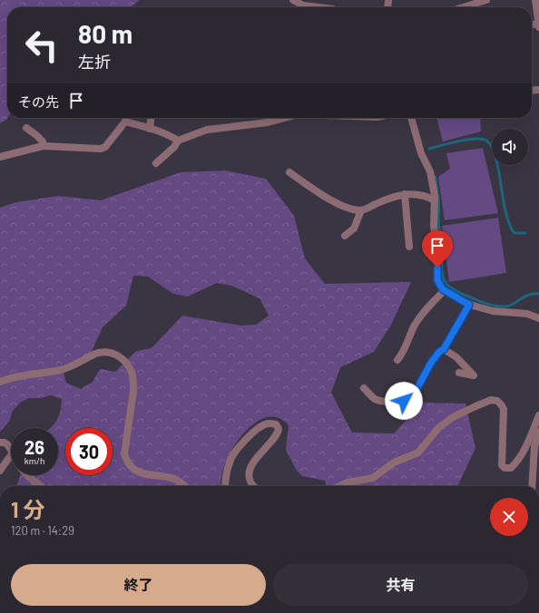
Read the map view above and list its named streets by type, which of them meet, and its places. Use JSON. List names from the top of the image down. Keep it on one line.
{"page":{"turn":["80 m","左折"],"then":"その先","speed":"26 km/h","limit":"30","heading":["1 分","120 m · 14:29"],"buttons":["終了","共有"]}}
